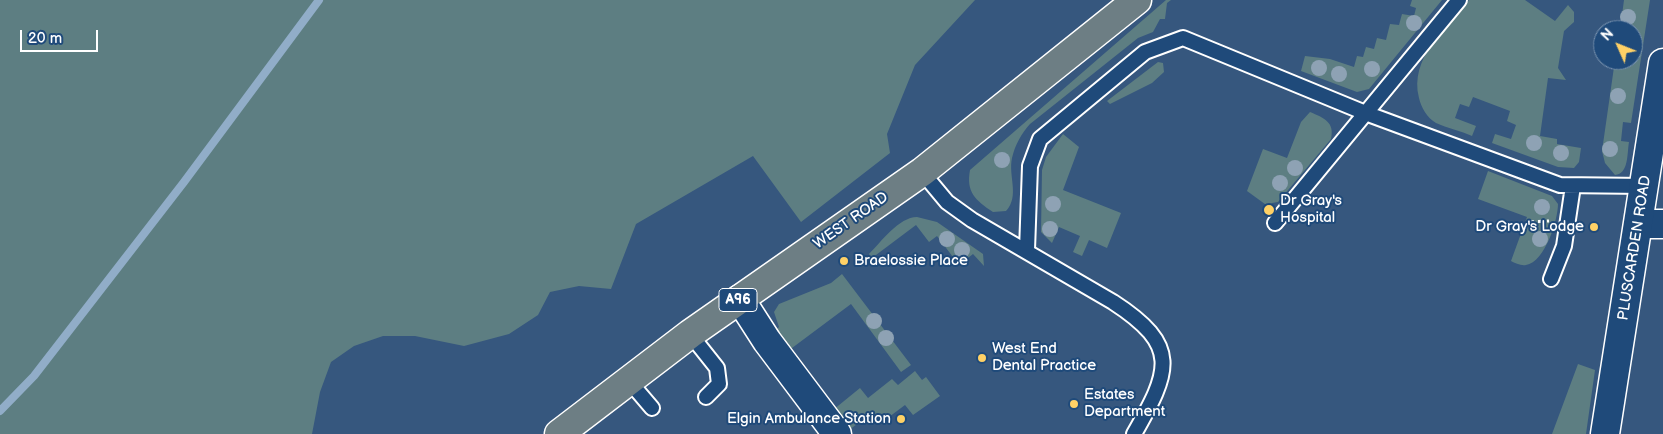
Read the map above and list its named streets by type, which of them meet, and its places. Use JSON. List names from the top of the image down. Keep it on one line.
{"streets":{"highway":["WEST ROAD","A96"],"main road":["PLUSCARDEN ROAD"]},"places":["Dr Gray's Hospital","Dr Gray's Lodge","Braelossie Place","West End Dental Practice","Estates Department","Elgin Ambulance Station"],"scale_bar":"20 m","north":"top left"}
